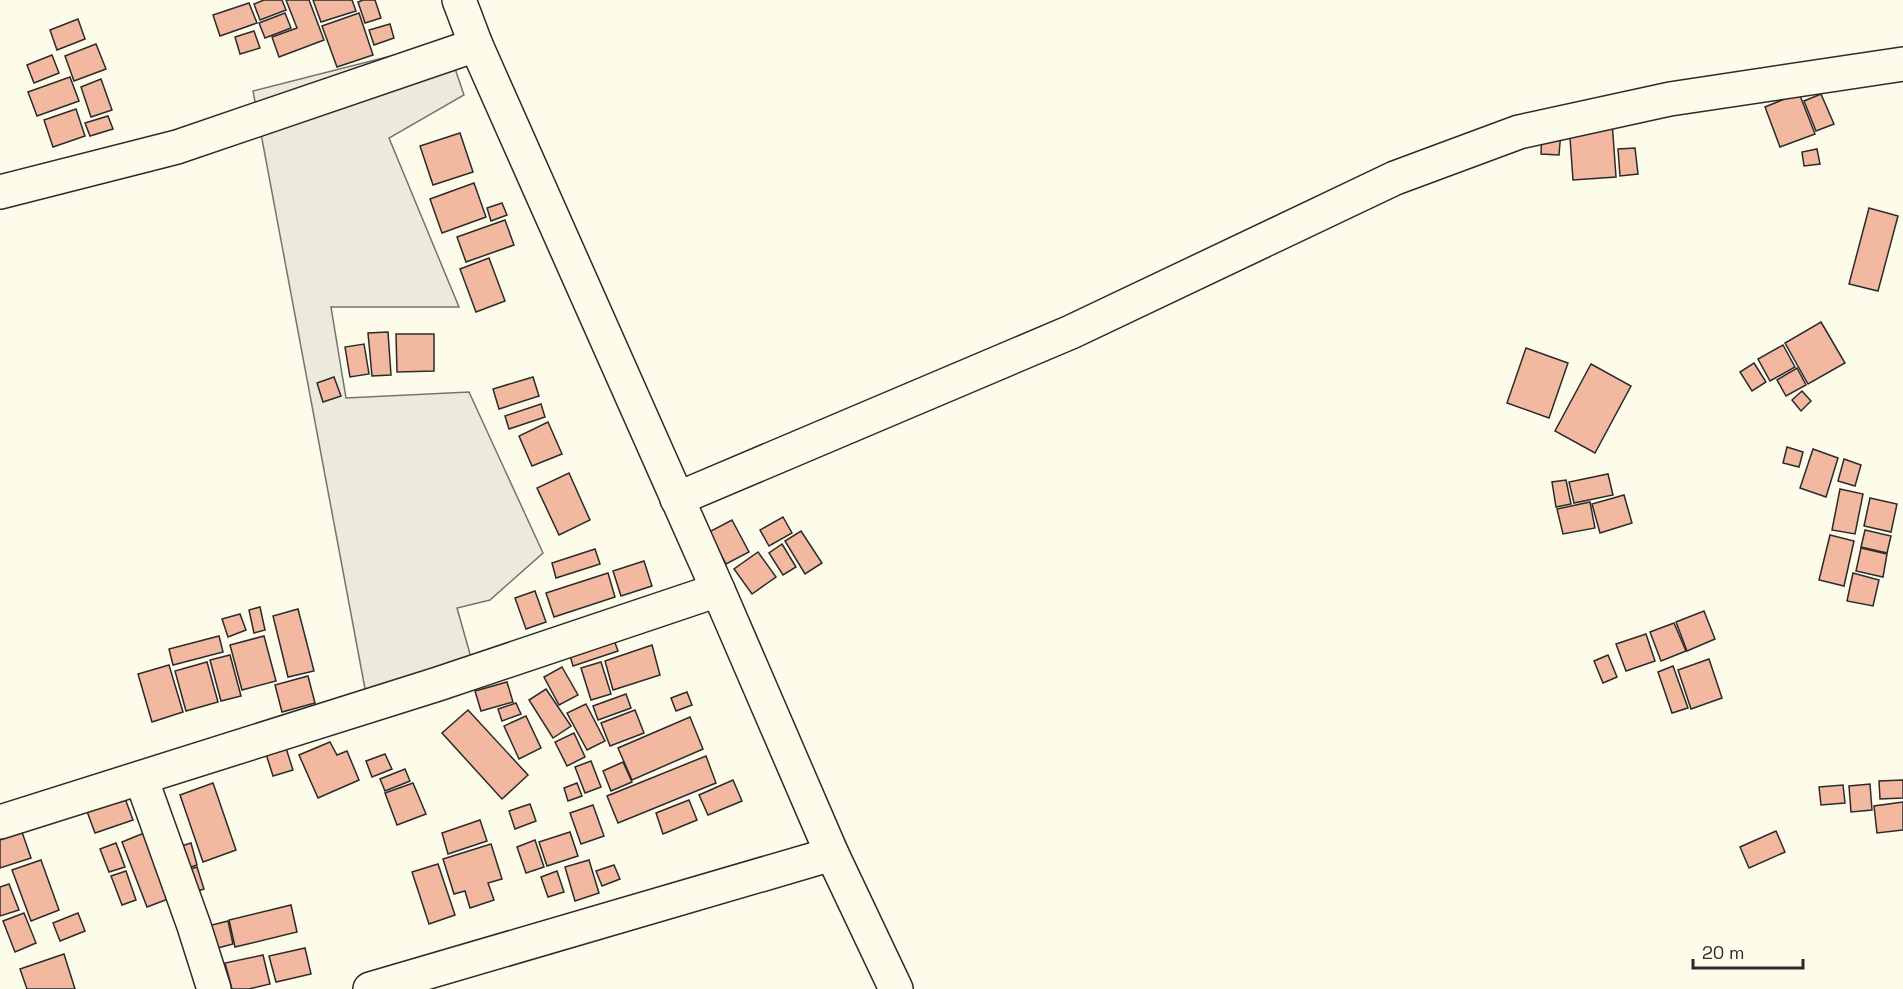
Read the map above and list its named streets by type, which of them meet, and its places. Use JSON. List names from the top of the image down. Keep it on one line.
{"scale_bar":"20 m"}
